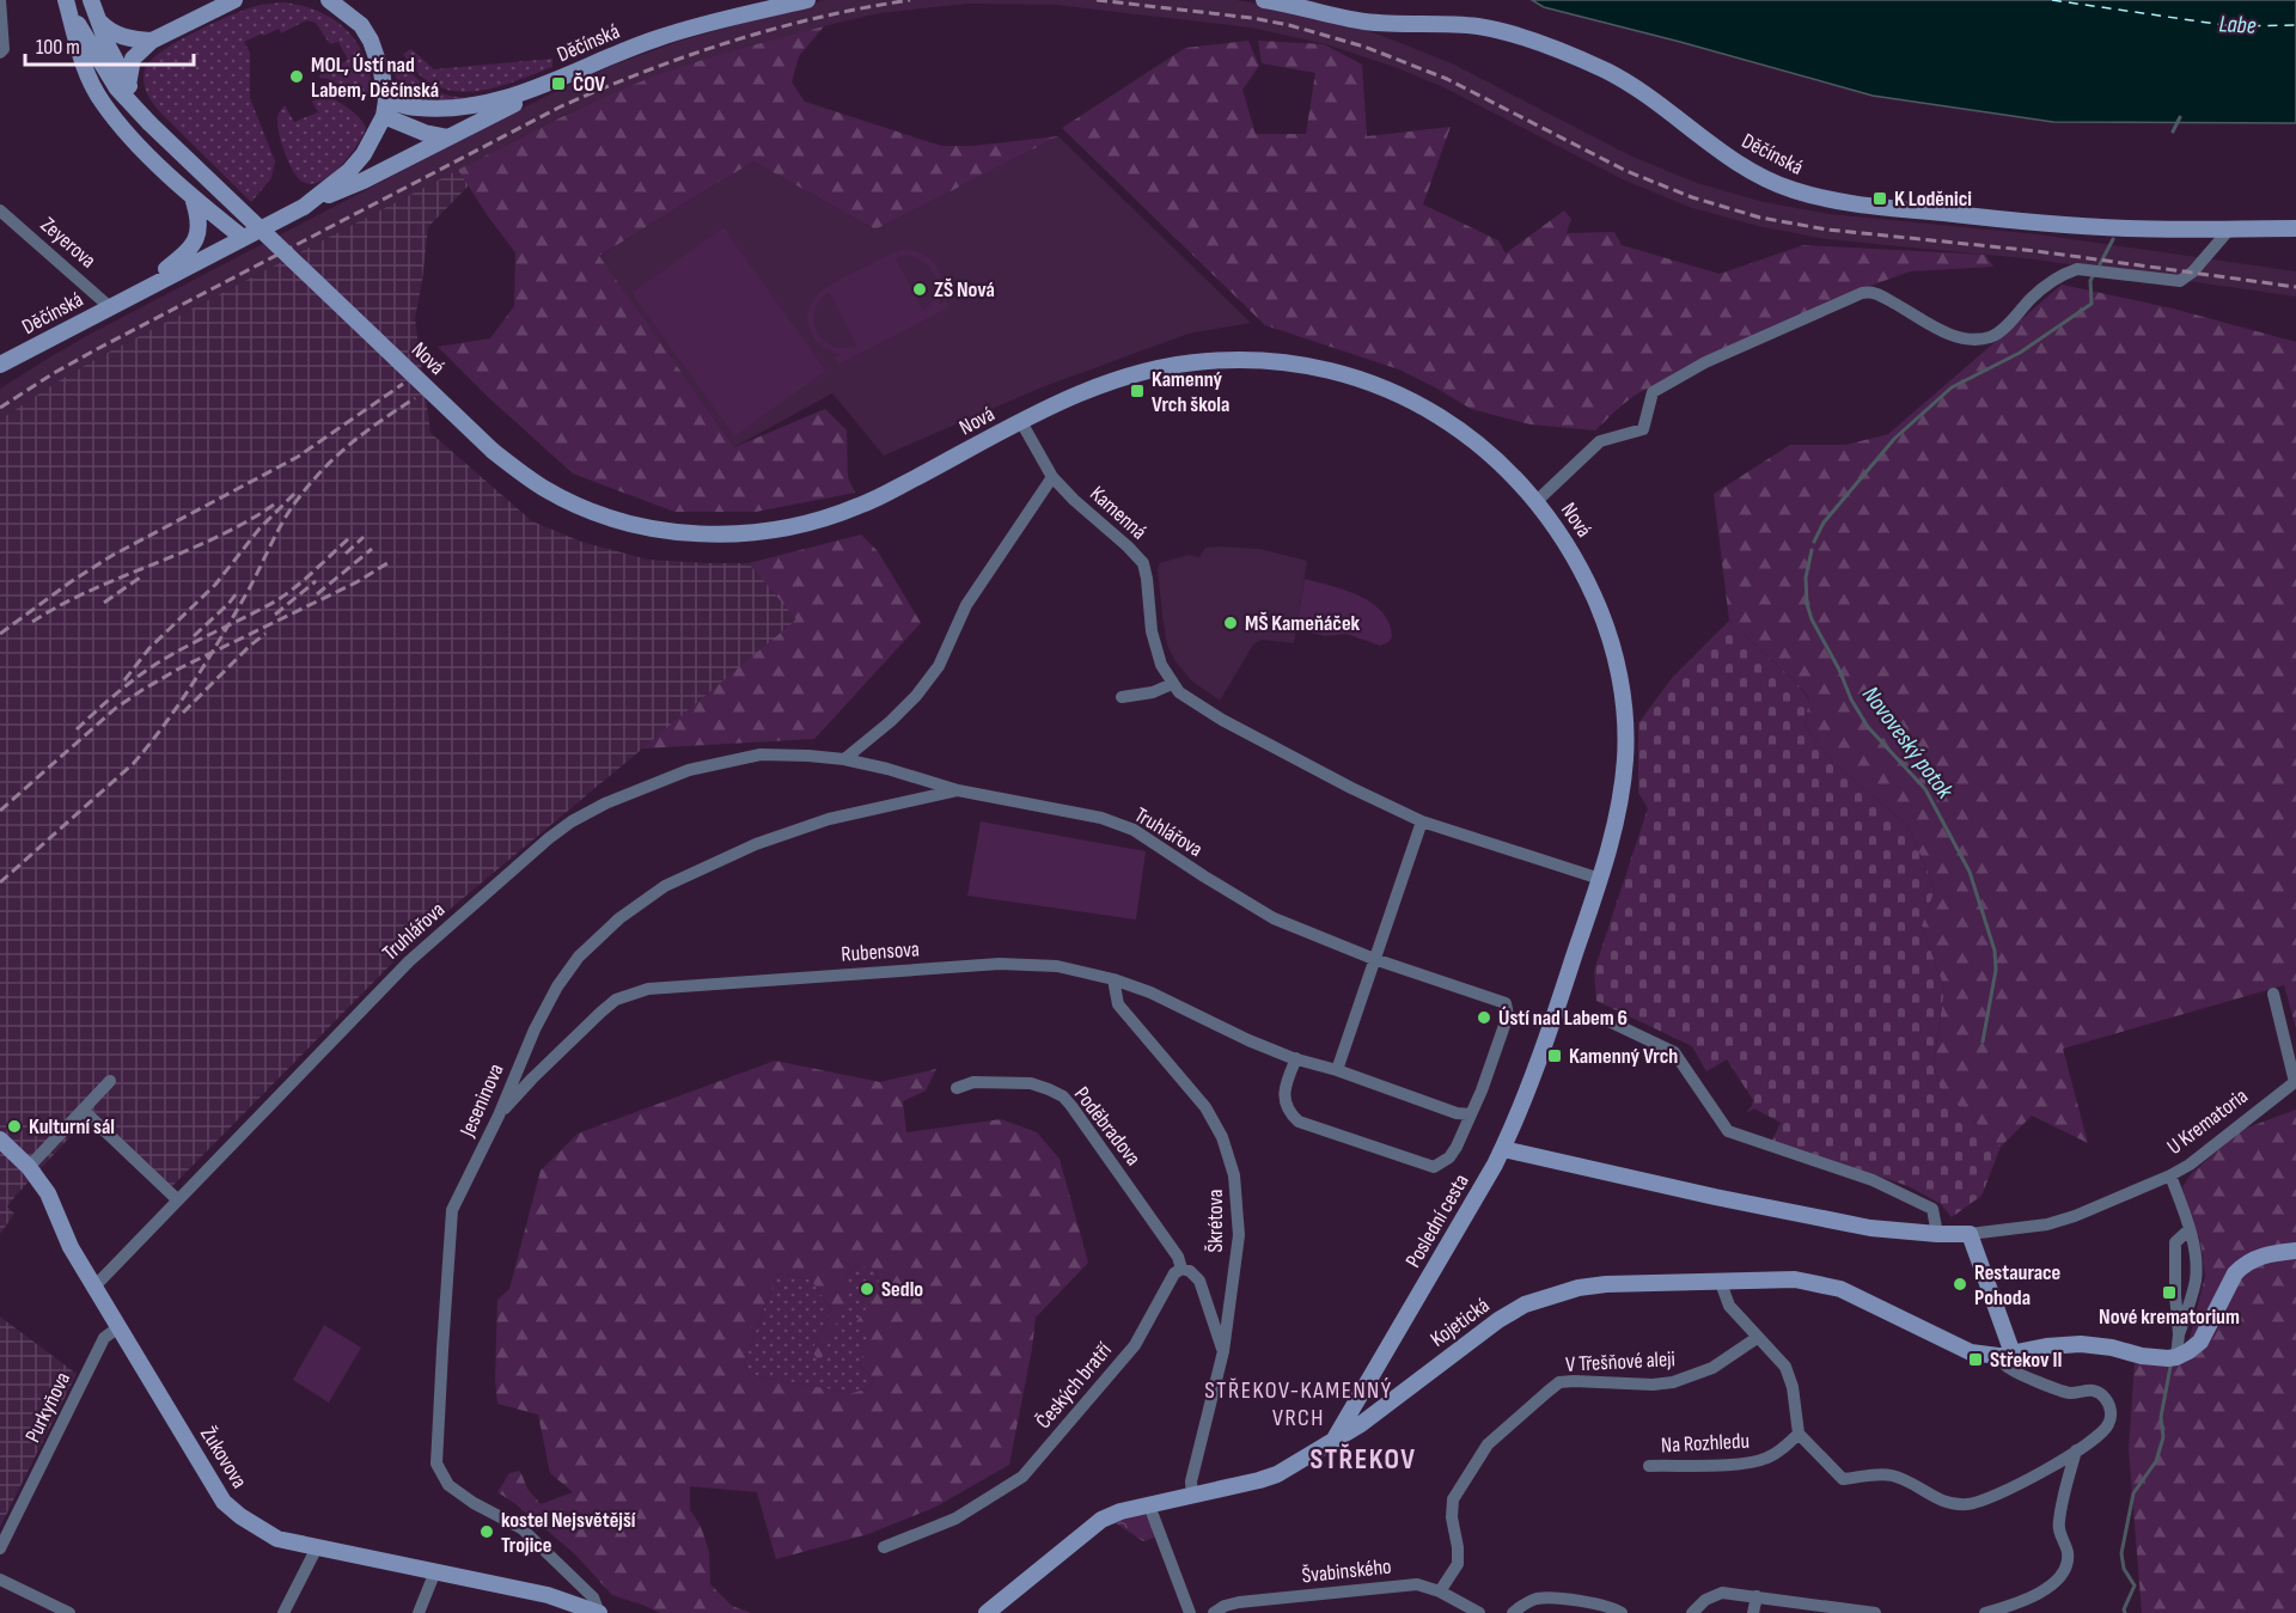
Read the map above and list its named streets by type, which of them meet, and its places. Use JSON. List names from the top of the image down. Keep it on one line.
{"streets":{"street":["Děčínská","Zeyerova","Nová","Kamenná","Truhlářova","Rubensova","Jeseninova","U Krematoria","Poděbradova","Škrétova","Poslední cesta","Kojetická","V Třešňové aleji","Českých bratří","Purkyňova","Na Rozhledu","Žukovova","Švabinského"]},"crossings":[["Děčínská","Zeyerova"],["Nová","Kamenná"],["Nová","Poslední cesta"],["Truhlářova","Rubensova"],["Truhlářova","Jeseninova"],["Truhlářova","Žukovova"],["Rubensova","Jeseninova"],["Rubensova","Škrétova"],["Jeseninova","Žukovova"],["U Krematoria","Poslední cesta"],["Poděbradova","Českých bratří"],["Škrétova","Kojetická"],["Poslední cesta","Kojetická"],["V Třešňové aleji","Švabinského"],["Purkyňova","Žukovova"]],"districts":["STŘEKOV-KAMENNÝ VRCH","STŘEKOV"],"water":["Labe","Novoveský potok"],"places":{"other":["MOL, Ústí nad Labem, Děčínská","ZŠ Nová","MŠ Kameňáček","Ústí nad Labem 6","Kulturní sál","Restaurace Pohoda","Sedlo","kostel Nejsvětější Trojice"],"transit":["ČOV","K Loděnici","Kamenný Vrch škola","Kamenný Vrch","Nové krematorium","Střekov II"]},"scale_bar":"100 m"}
